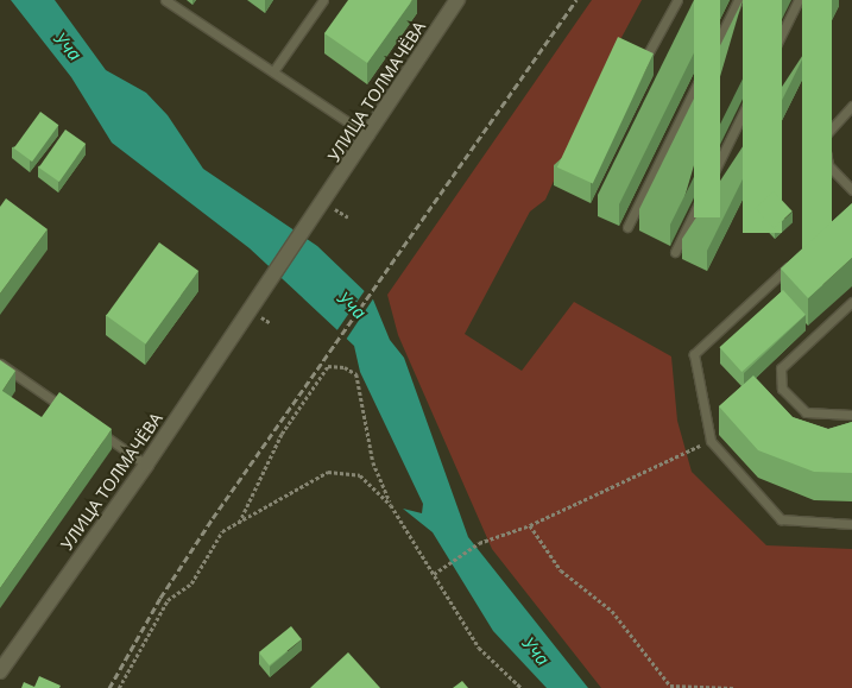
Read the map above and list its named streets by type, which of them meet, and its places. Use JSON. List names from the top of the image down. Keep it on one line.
{"streets":{"street":["УЛИЦА ТОЛМАЧЁВА"]},"water":["Уча"]}
